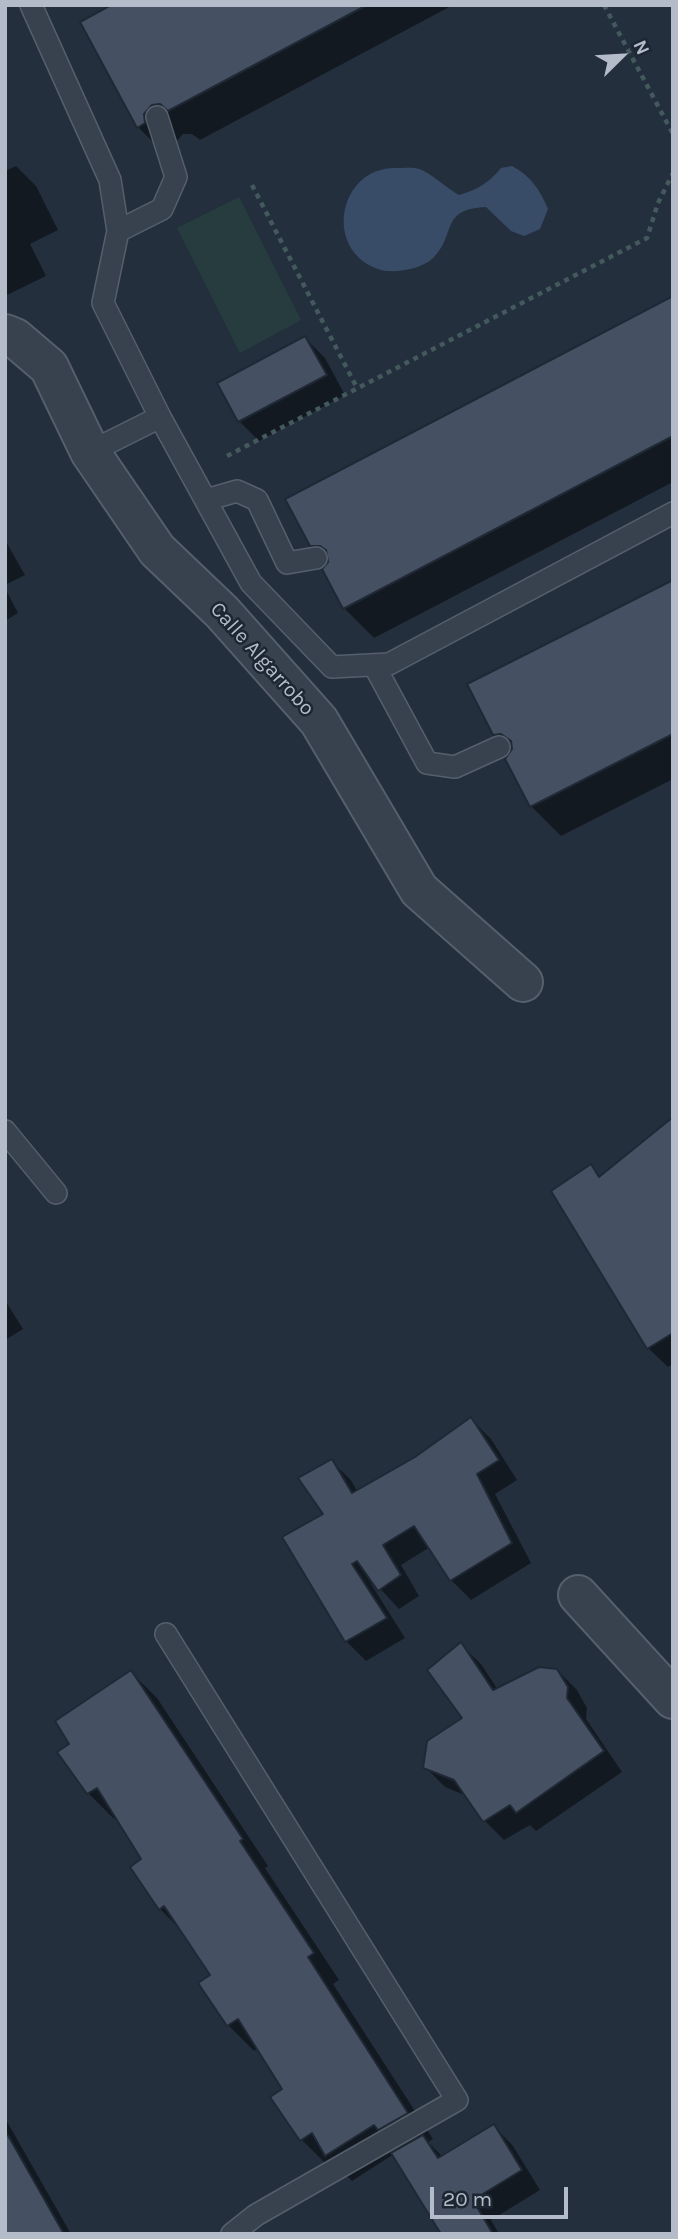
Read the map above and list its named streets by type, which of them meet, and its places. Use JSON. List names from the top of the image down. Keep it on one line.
{"streets":{"street":["Calle Algarrobo"]},"scale_bar":"20 m","north":"top right"}
